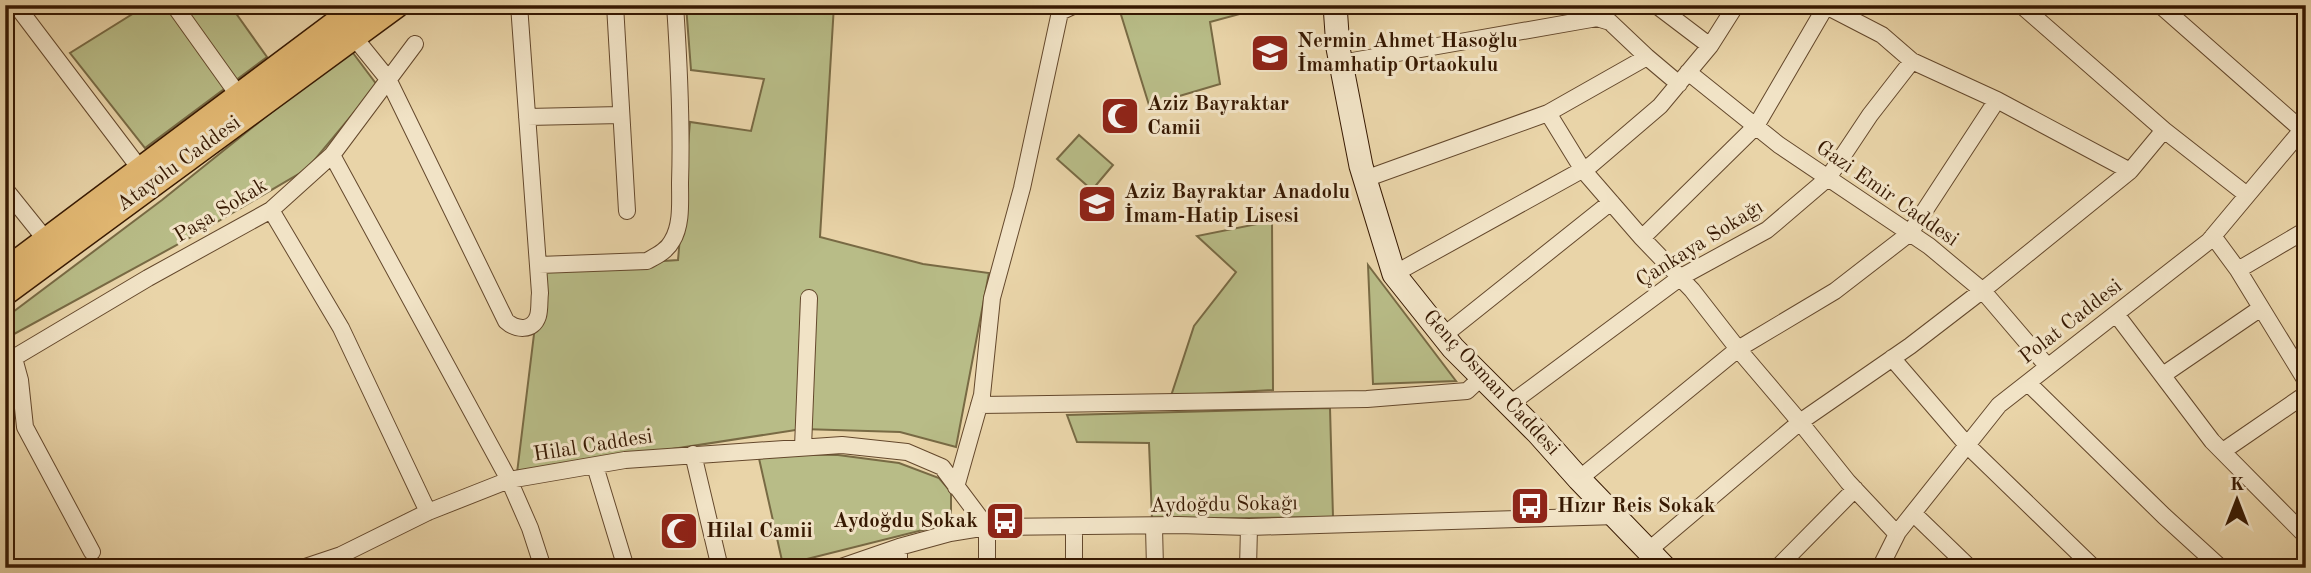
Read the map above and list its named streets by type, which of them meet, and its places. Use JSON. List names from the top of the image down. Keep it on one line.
{"streets":{"main road":["Atayolu Caddesi"],"street":["Gazi Emir Caddesi","Paşa Sokak","Çankaya Sokağı","Polat Caddesi","Genç Osman Caddesi","Hilal Caddesi","Aydoğdu Sokağı"]},"crossings":[["Gazi Emir Caddesi","Çankaya Sokağı"],["Gazi Emir Caddesi","Polat Caddesi"],["Gazi Emir Caddesi","Genç Osman Caddesi"],["Çankaya Sokağı","Genç Osman Caddesi"],["Genç Osman Caddesi","Aydoğdu Sokağı"],["Hilal Caddesi","Aydoğdu Sokağı"]],"places":{"school or university":["Nermin Ahmet Hasoğlu İmamhatip Ortaokulu","Aziz Bayraktar Anadolu İmam-Hatip Lisesi"],"mosque":["Aziz Bayraktar Camii","Hilal Camii"],"bus stop":["Hızır Reis Sokak","Aydoğdu Sokak"]},"north":"top"}
